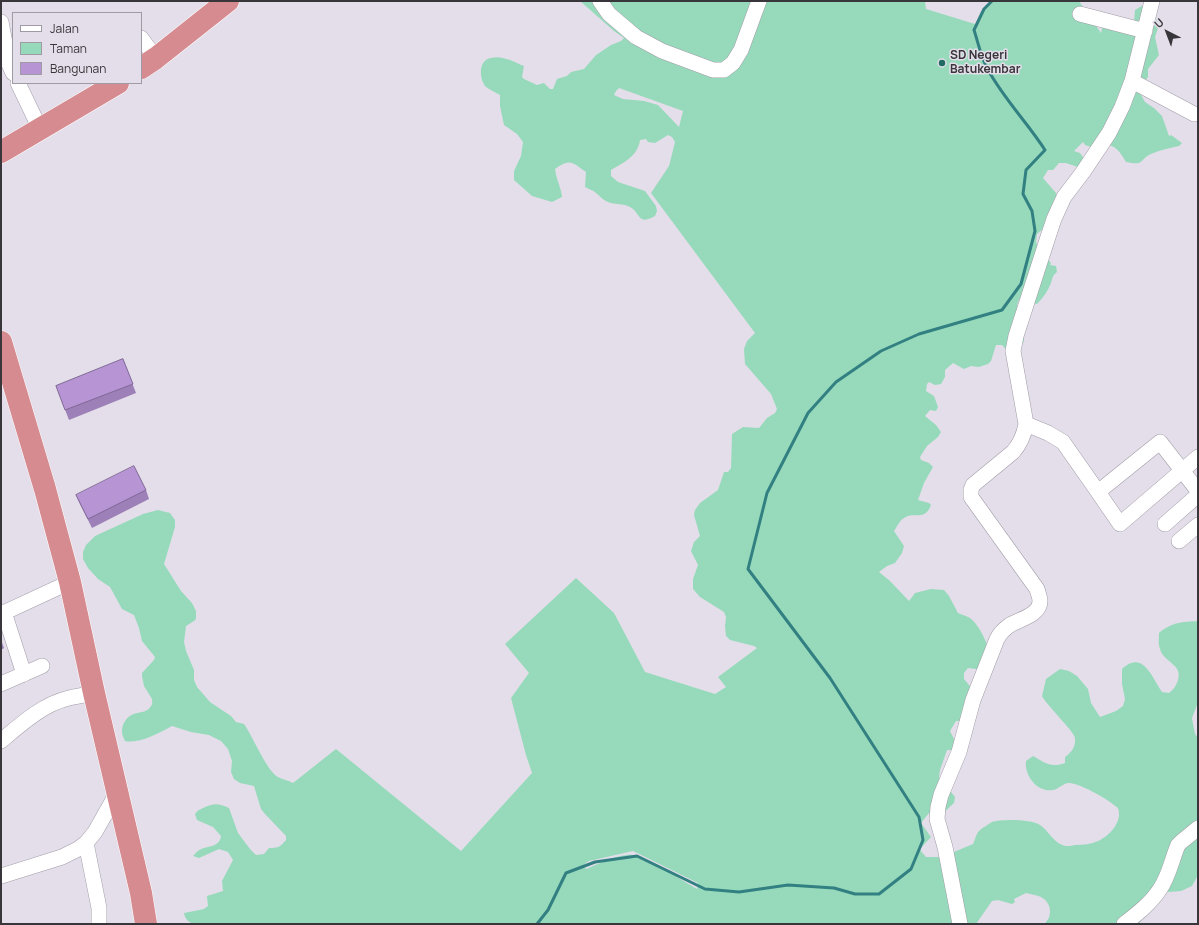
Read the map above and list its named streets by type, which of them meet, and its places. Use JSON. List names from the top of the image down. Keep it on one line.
{"places":["SD Negeri Batukembar"],"legend":["Jalan","Taman","Bangunan"],"north":"top left"}
